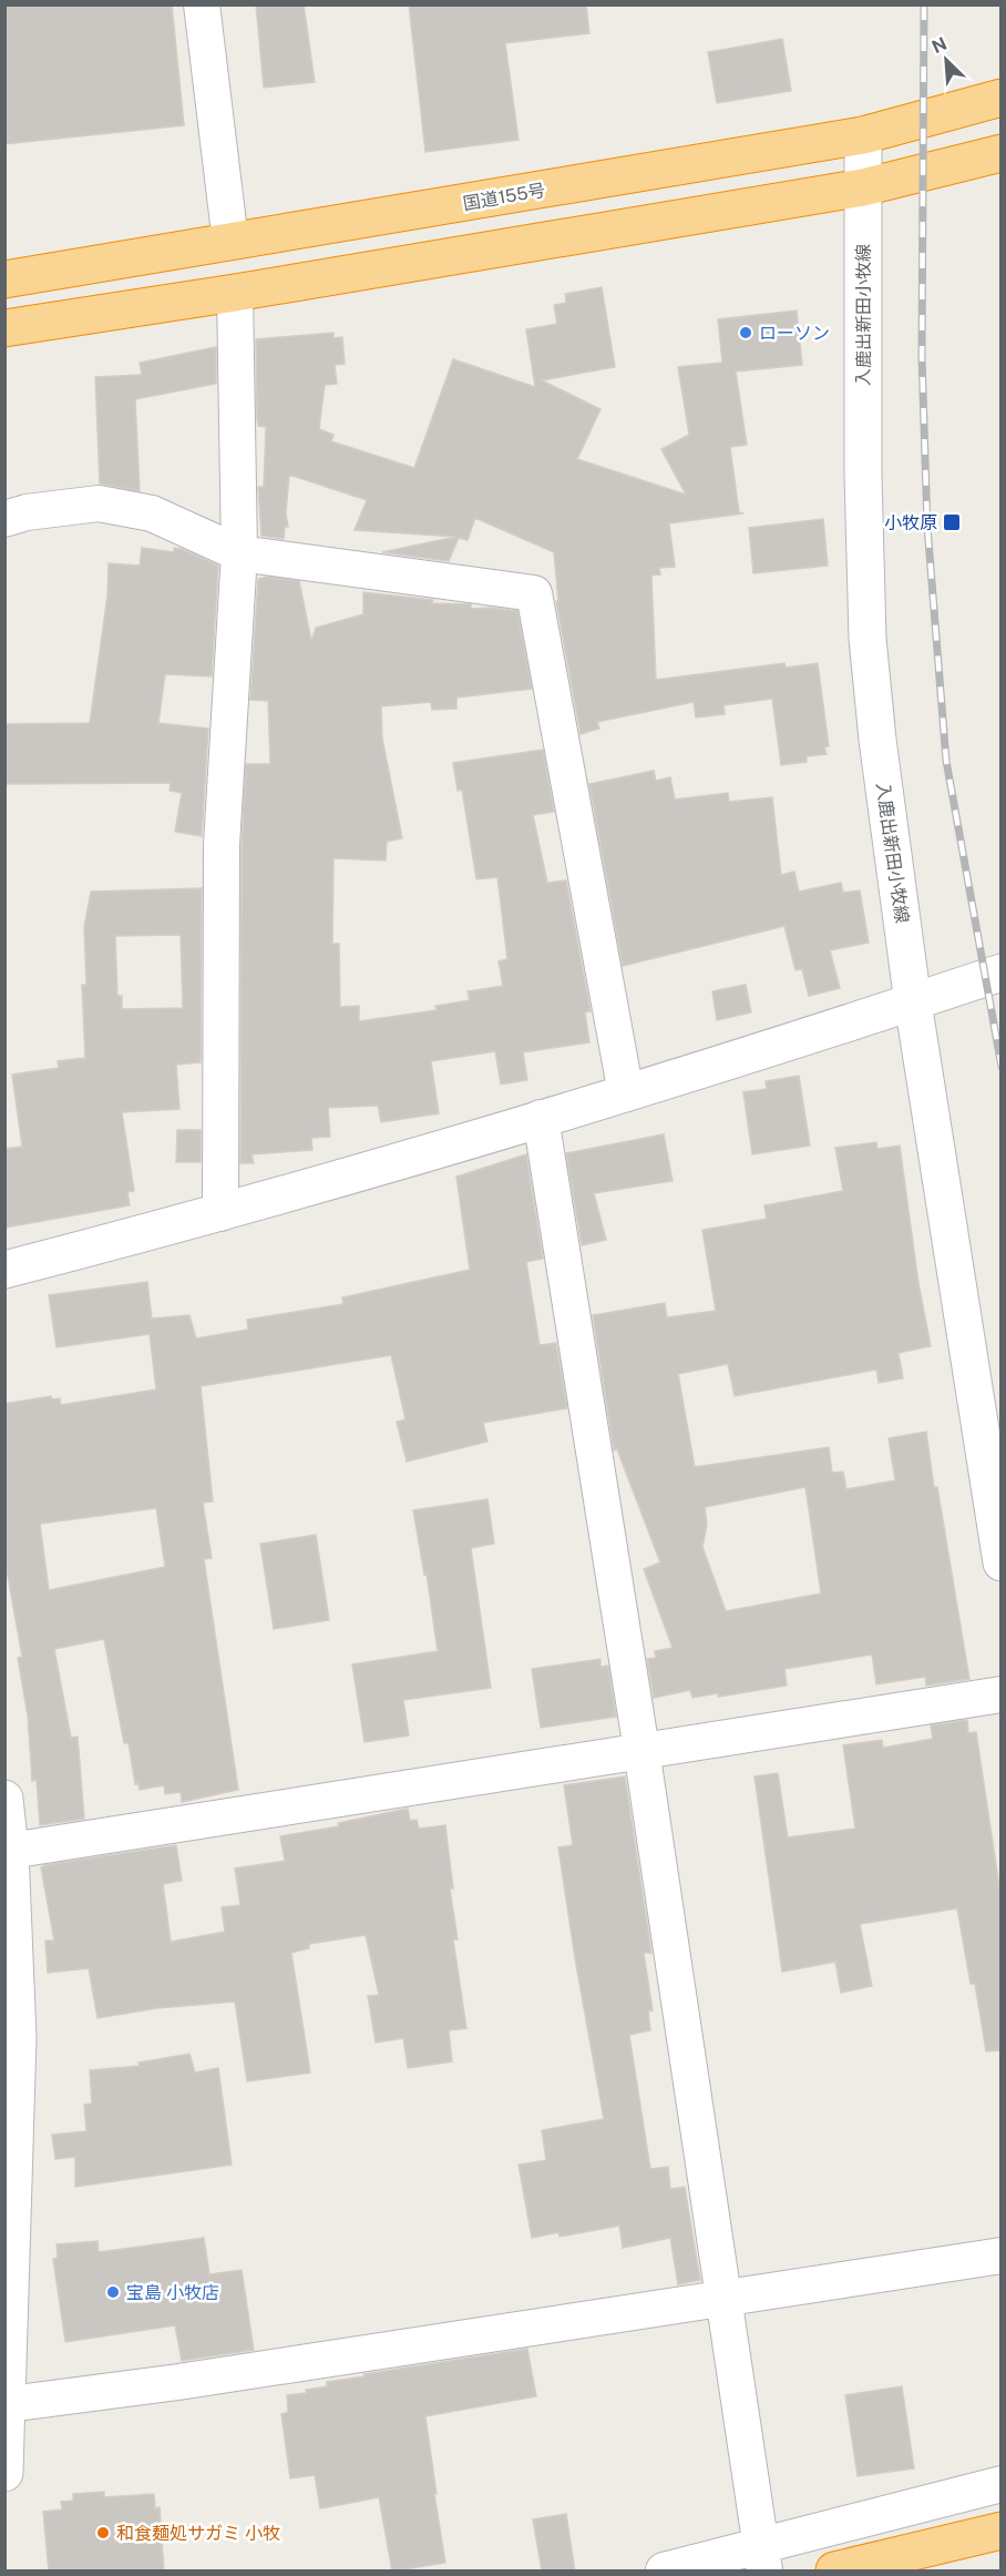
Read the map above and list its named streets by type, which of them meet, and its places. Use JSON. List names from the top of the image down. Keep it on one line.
{"streets":{"highway":["国道155号"],"main road":["入鹿出新田小牧線"]},"crossings":[["国道155号","入鹿出新田小牧線"]],"places":{"other":["ローソン","宝島 小牧店","和食麺処サガミ 小牧"],"transit":["小牧原"]},"north":"top left"}
